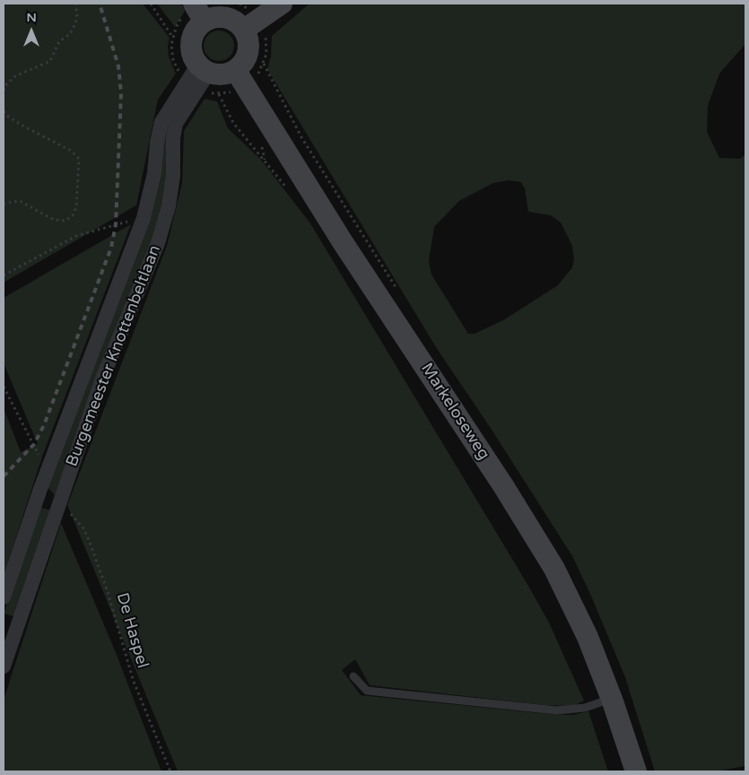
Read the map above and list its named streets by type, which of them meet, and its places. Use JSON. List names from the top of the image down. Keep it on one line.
{"streets":{"main road":["Markeloseweg"],"street":["Burgemeester Knottenbeltlaan"],"path":["De Haspel"]},"crossings":[["Burgemeester Knottenbeltlaan","Markeloseweg"],["Burgemeester Knottenbeltlaan","De Haspel"]],"north":"top"}
